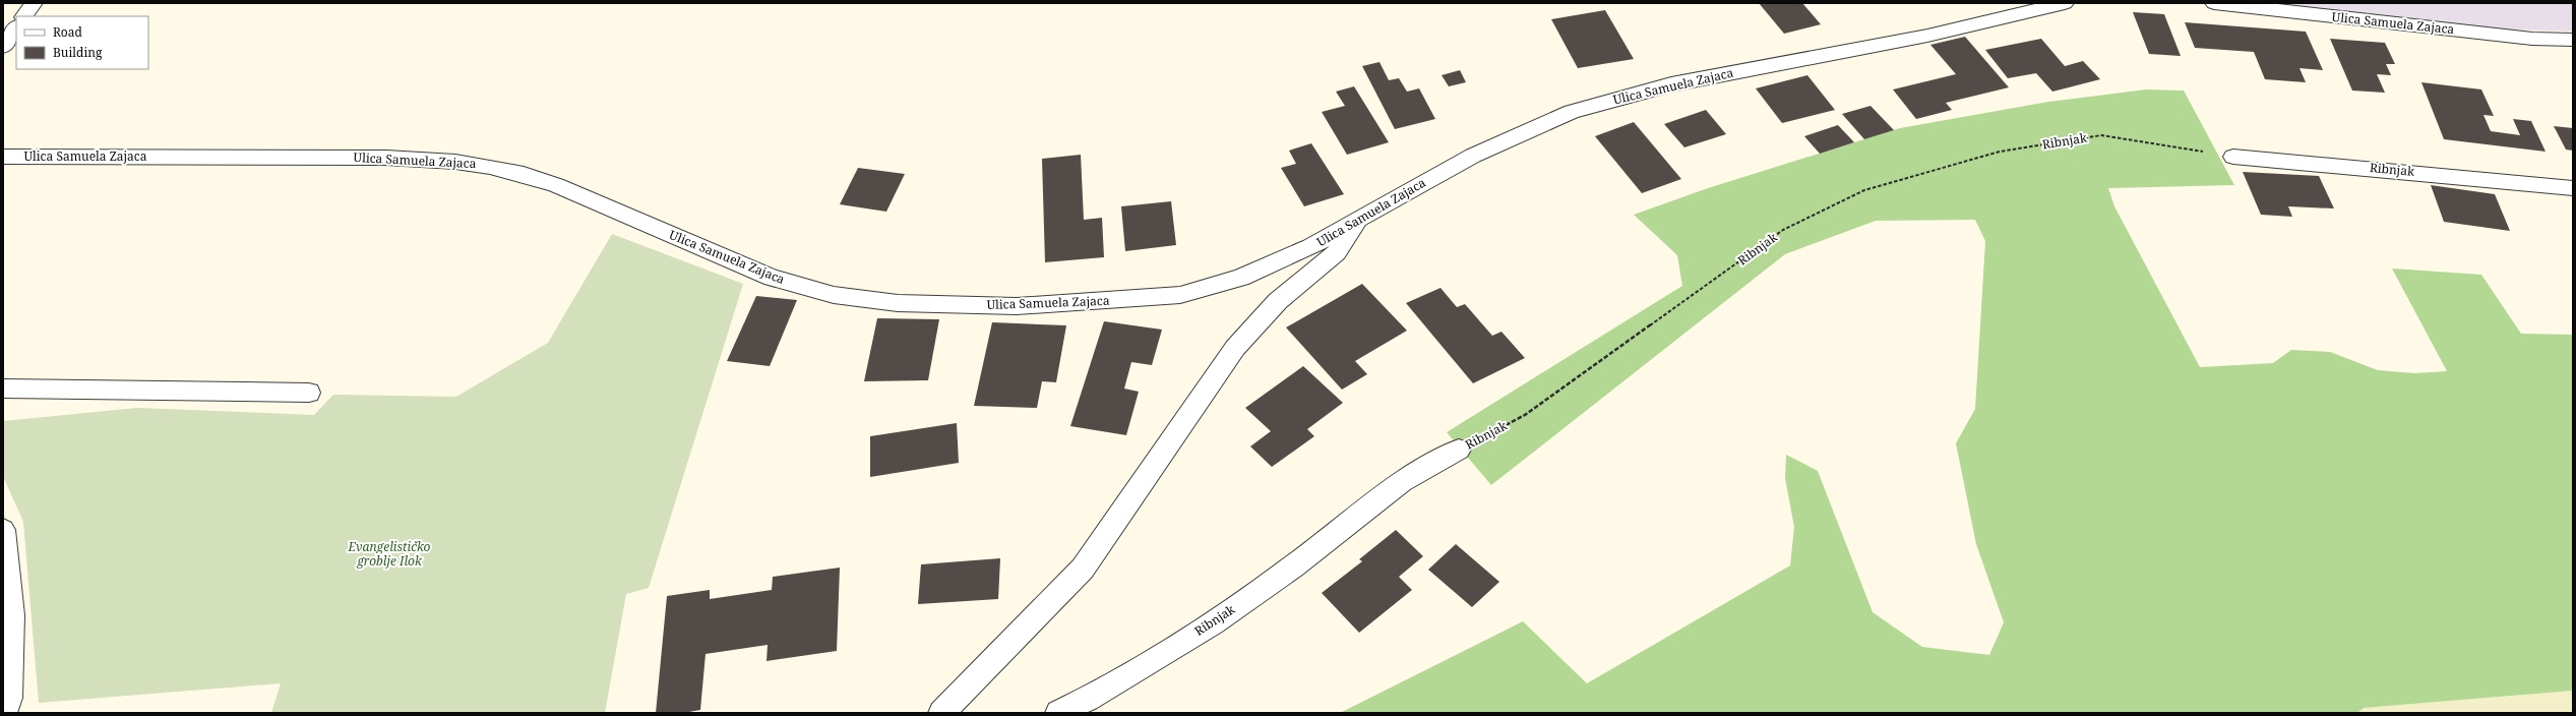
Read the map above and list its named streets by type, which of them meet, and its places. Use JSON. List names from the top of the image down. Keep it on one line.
{"streets":{"street":["Ulica Samuela Zajaca","Ribnjak"]},"parks":["Evangelističko groblje Ilok"],"legend":["Road","Building"]}
